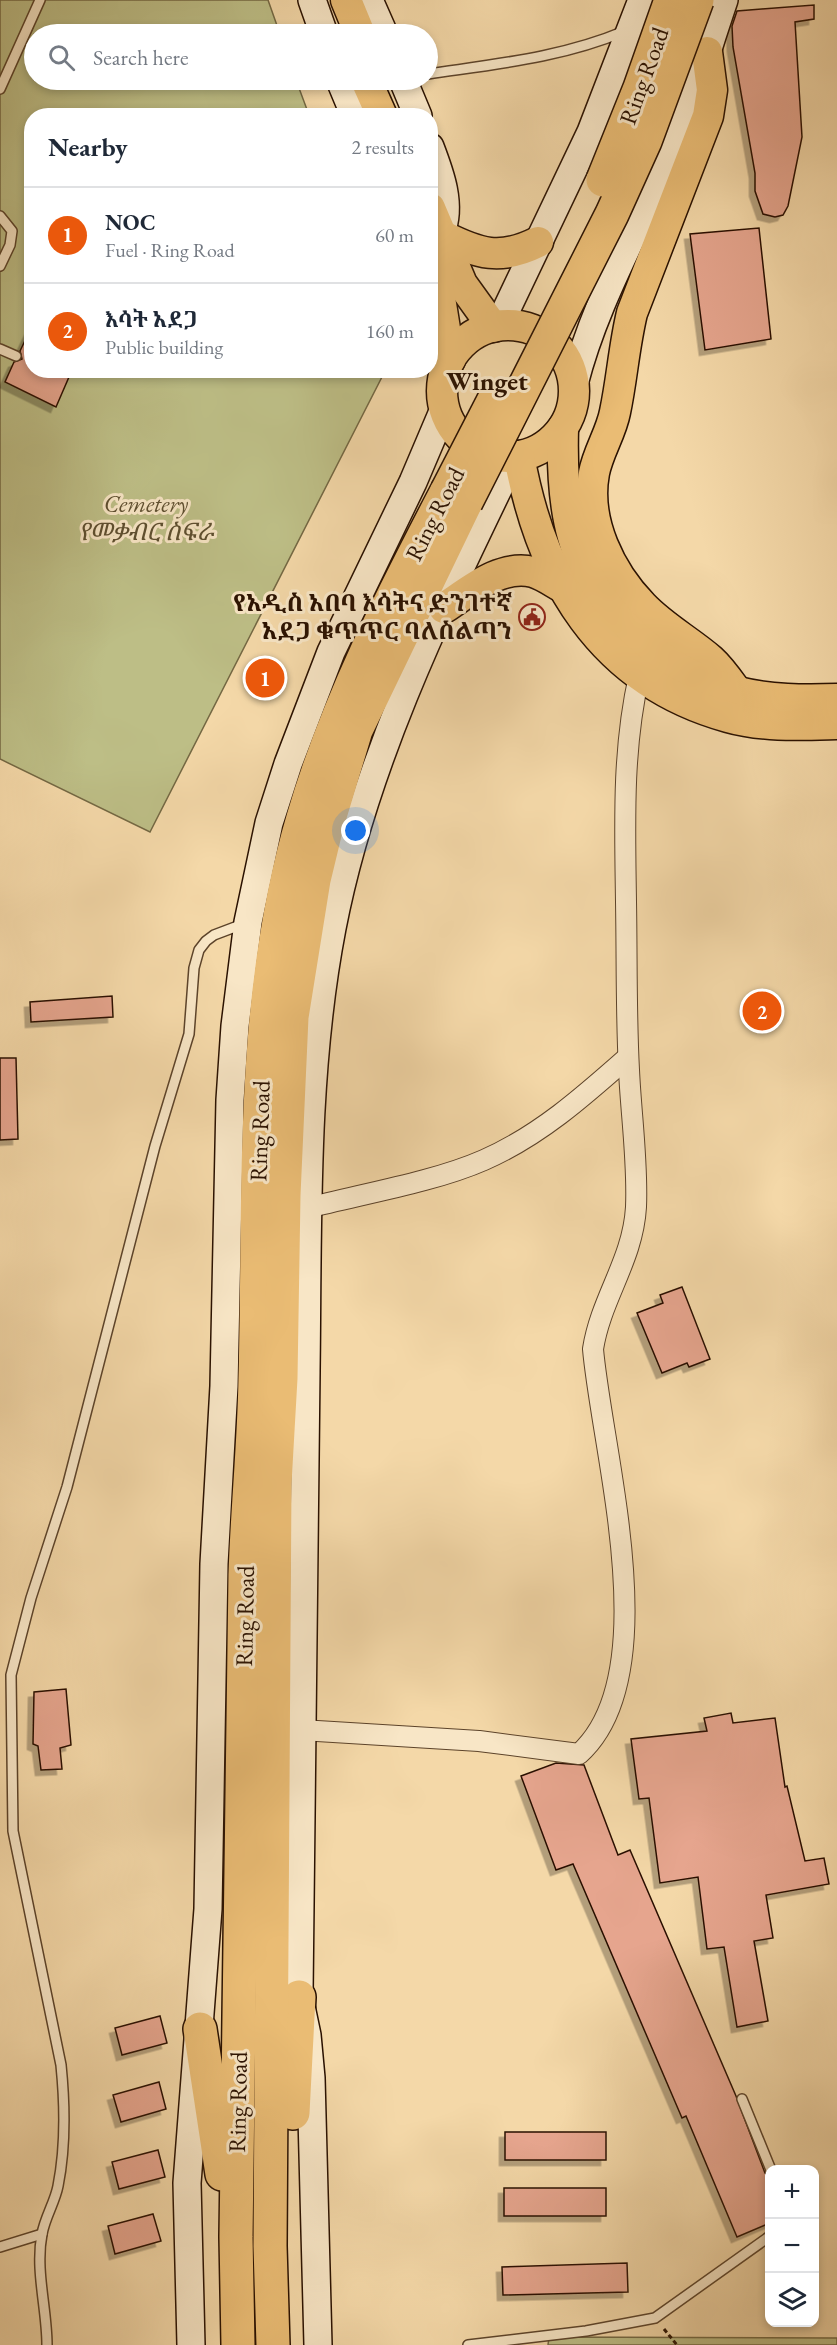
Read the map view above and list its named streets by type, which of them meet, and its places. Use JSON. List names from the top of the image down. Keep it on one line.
{"streets":{"highway":["Ring Road"]},"districts":["Winget"],"parks":["Cemetery የመቃብር ስፍራ"],"places":{"public building":["የአዲስ አበባ እሳትና ድንገተኛ አደጋ ቁጥጥር ባለስልጣን"]},"page":{"search":"Search here","heading":["Nearby","2 results"],"list":[{"mark":"1","name":"NOC","note":"Fuel · Ring Road","value":"60 m"},{"mark":"2","name":"እሳት አደጋ","note":"Public building","value":"160 m"}],"pins":["1","2"],"map_buttons":["+","−"]}}
